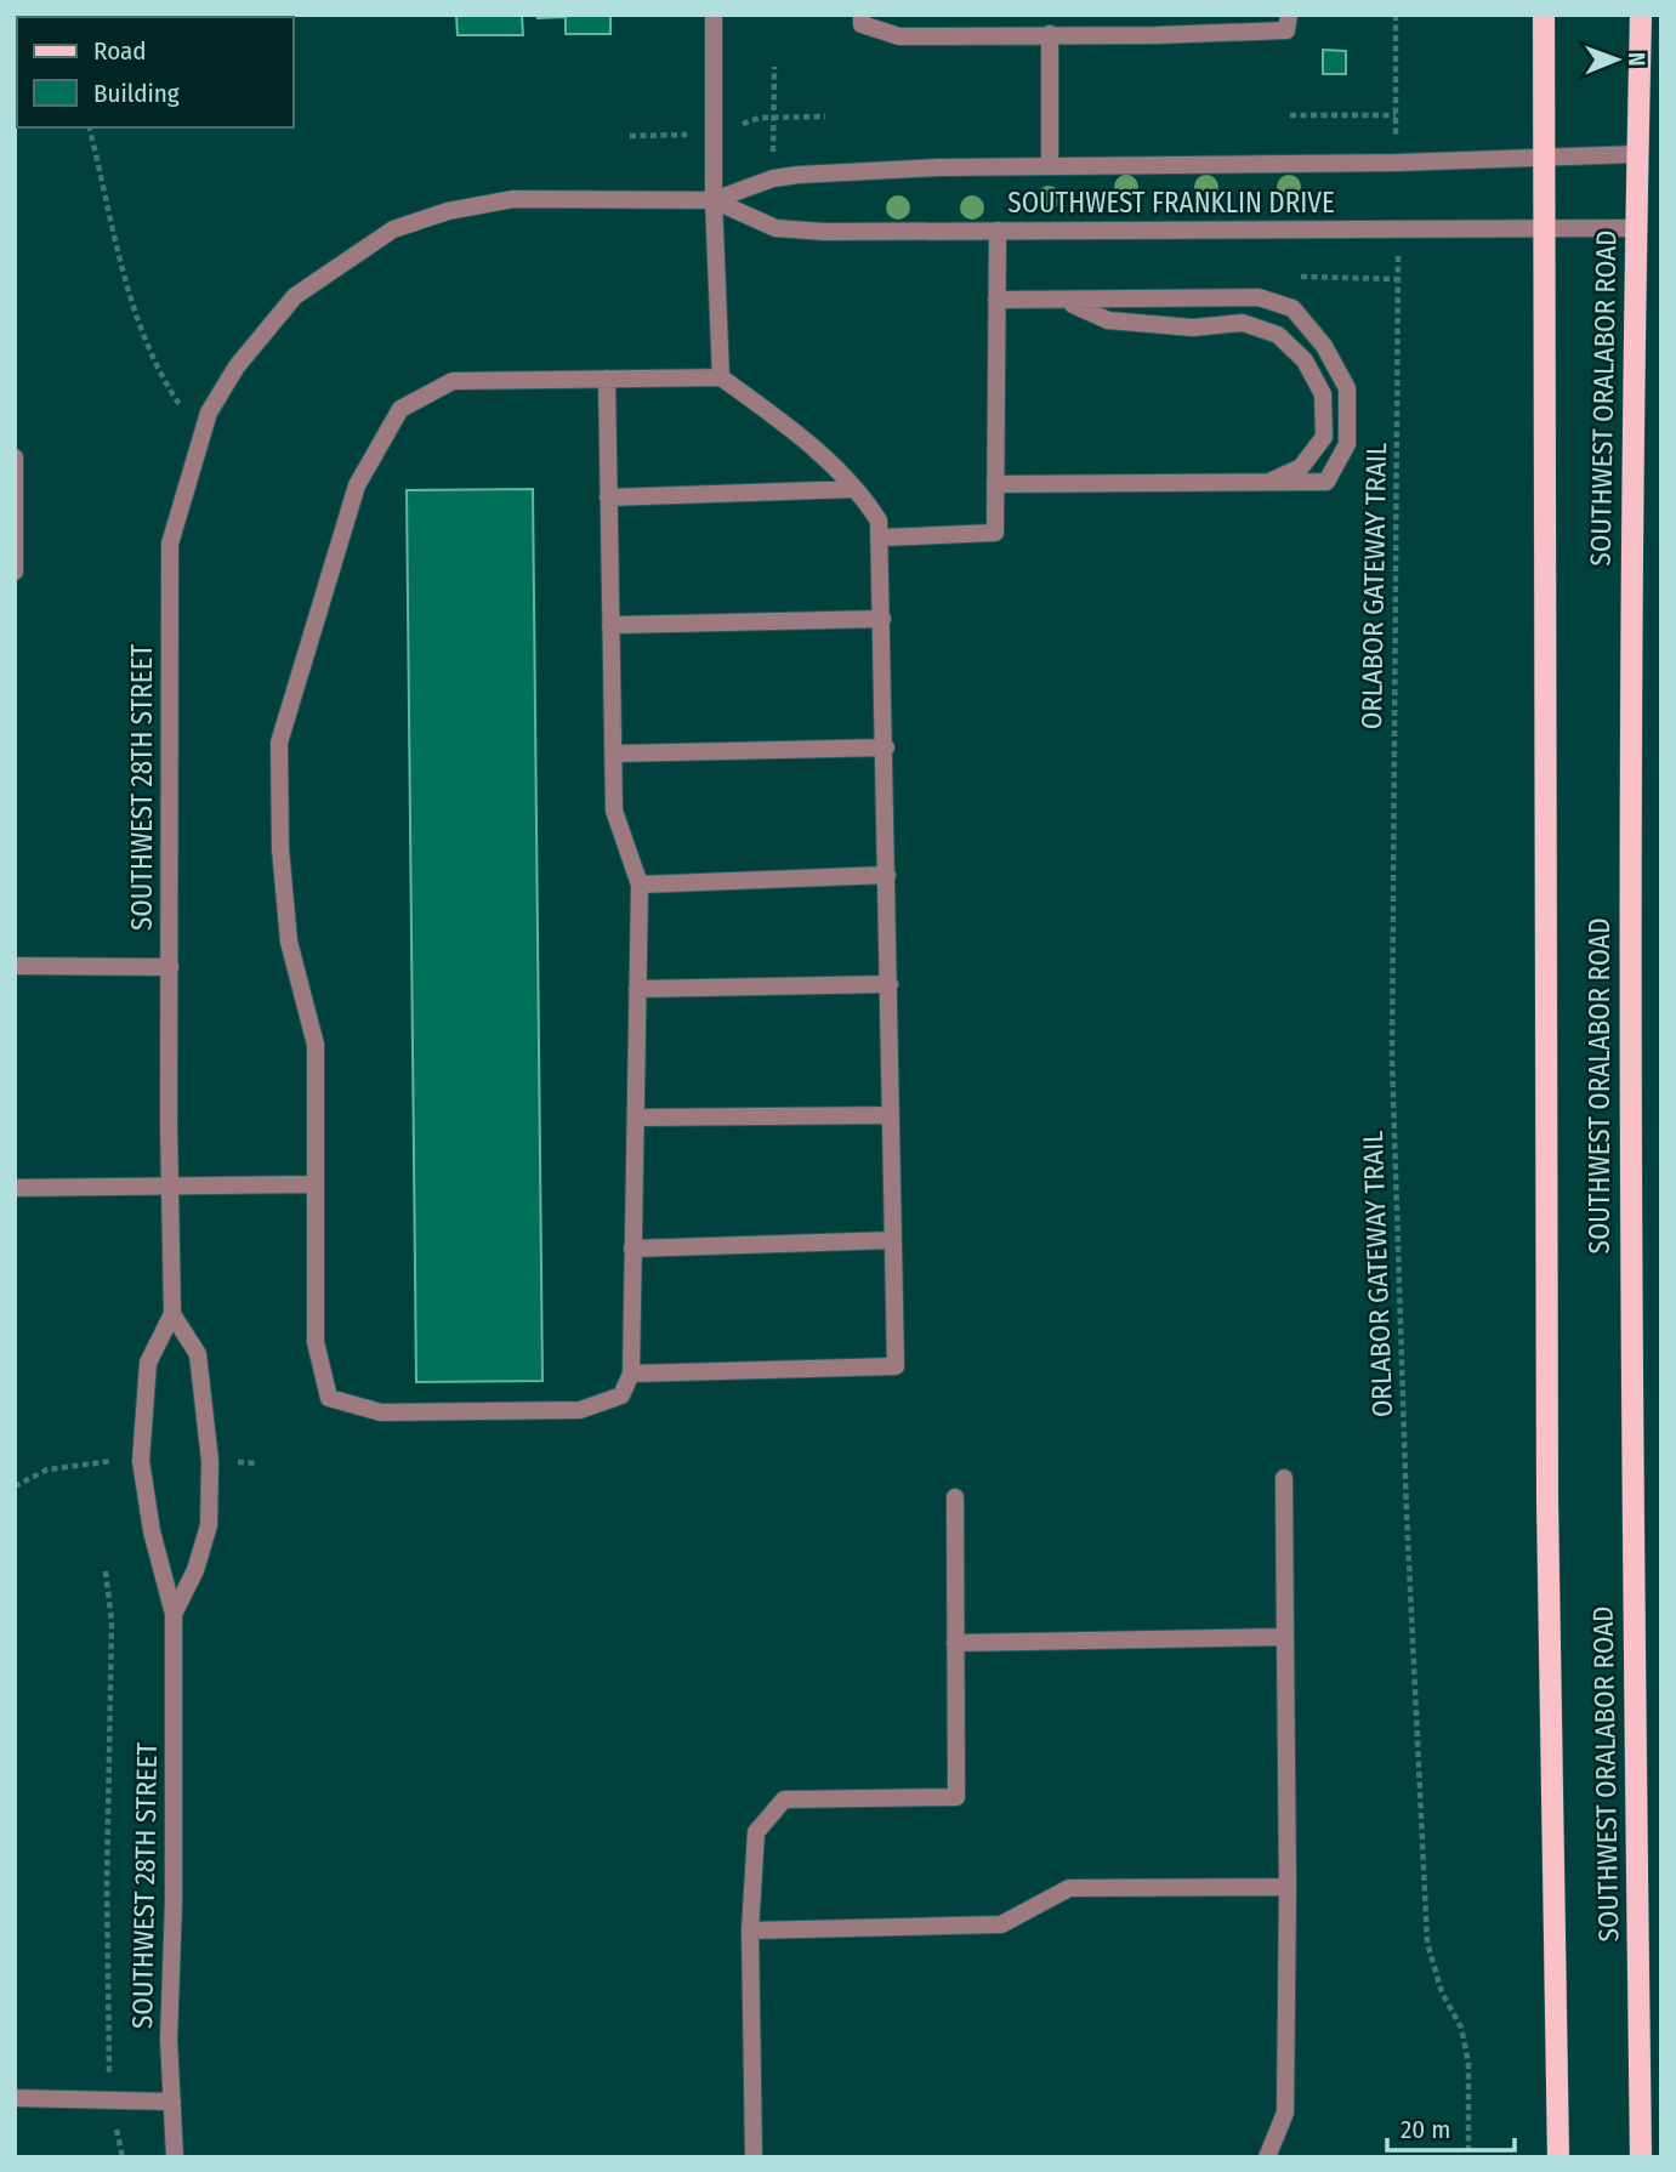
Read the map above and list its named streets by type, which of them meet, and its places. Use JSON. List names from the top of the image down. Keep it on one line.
{"streets":{"main road":["SOUTHWEST ORALABOR ROAD"],"street":["SOUTHWEST FRANKLIN DRIVE","SOUTHWEST 28TH STREET"],"path":["ORLABOR GATEWAY TRAIL"]},"crossings":[["SOUTHWEST FRANKLIN DRIVE","SOUTHWEST ORALABOR ROAD"],["SOUTHWEST FRANKLIN DRIVE","SOUTHWEST 28TH STREET"]],"legend":["Road","Building"],"scale_bar":"20 m","north":"right"}
